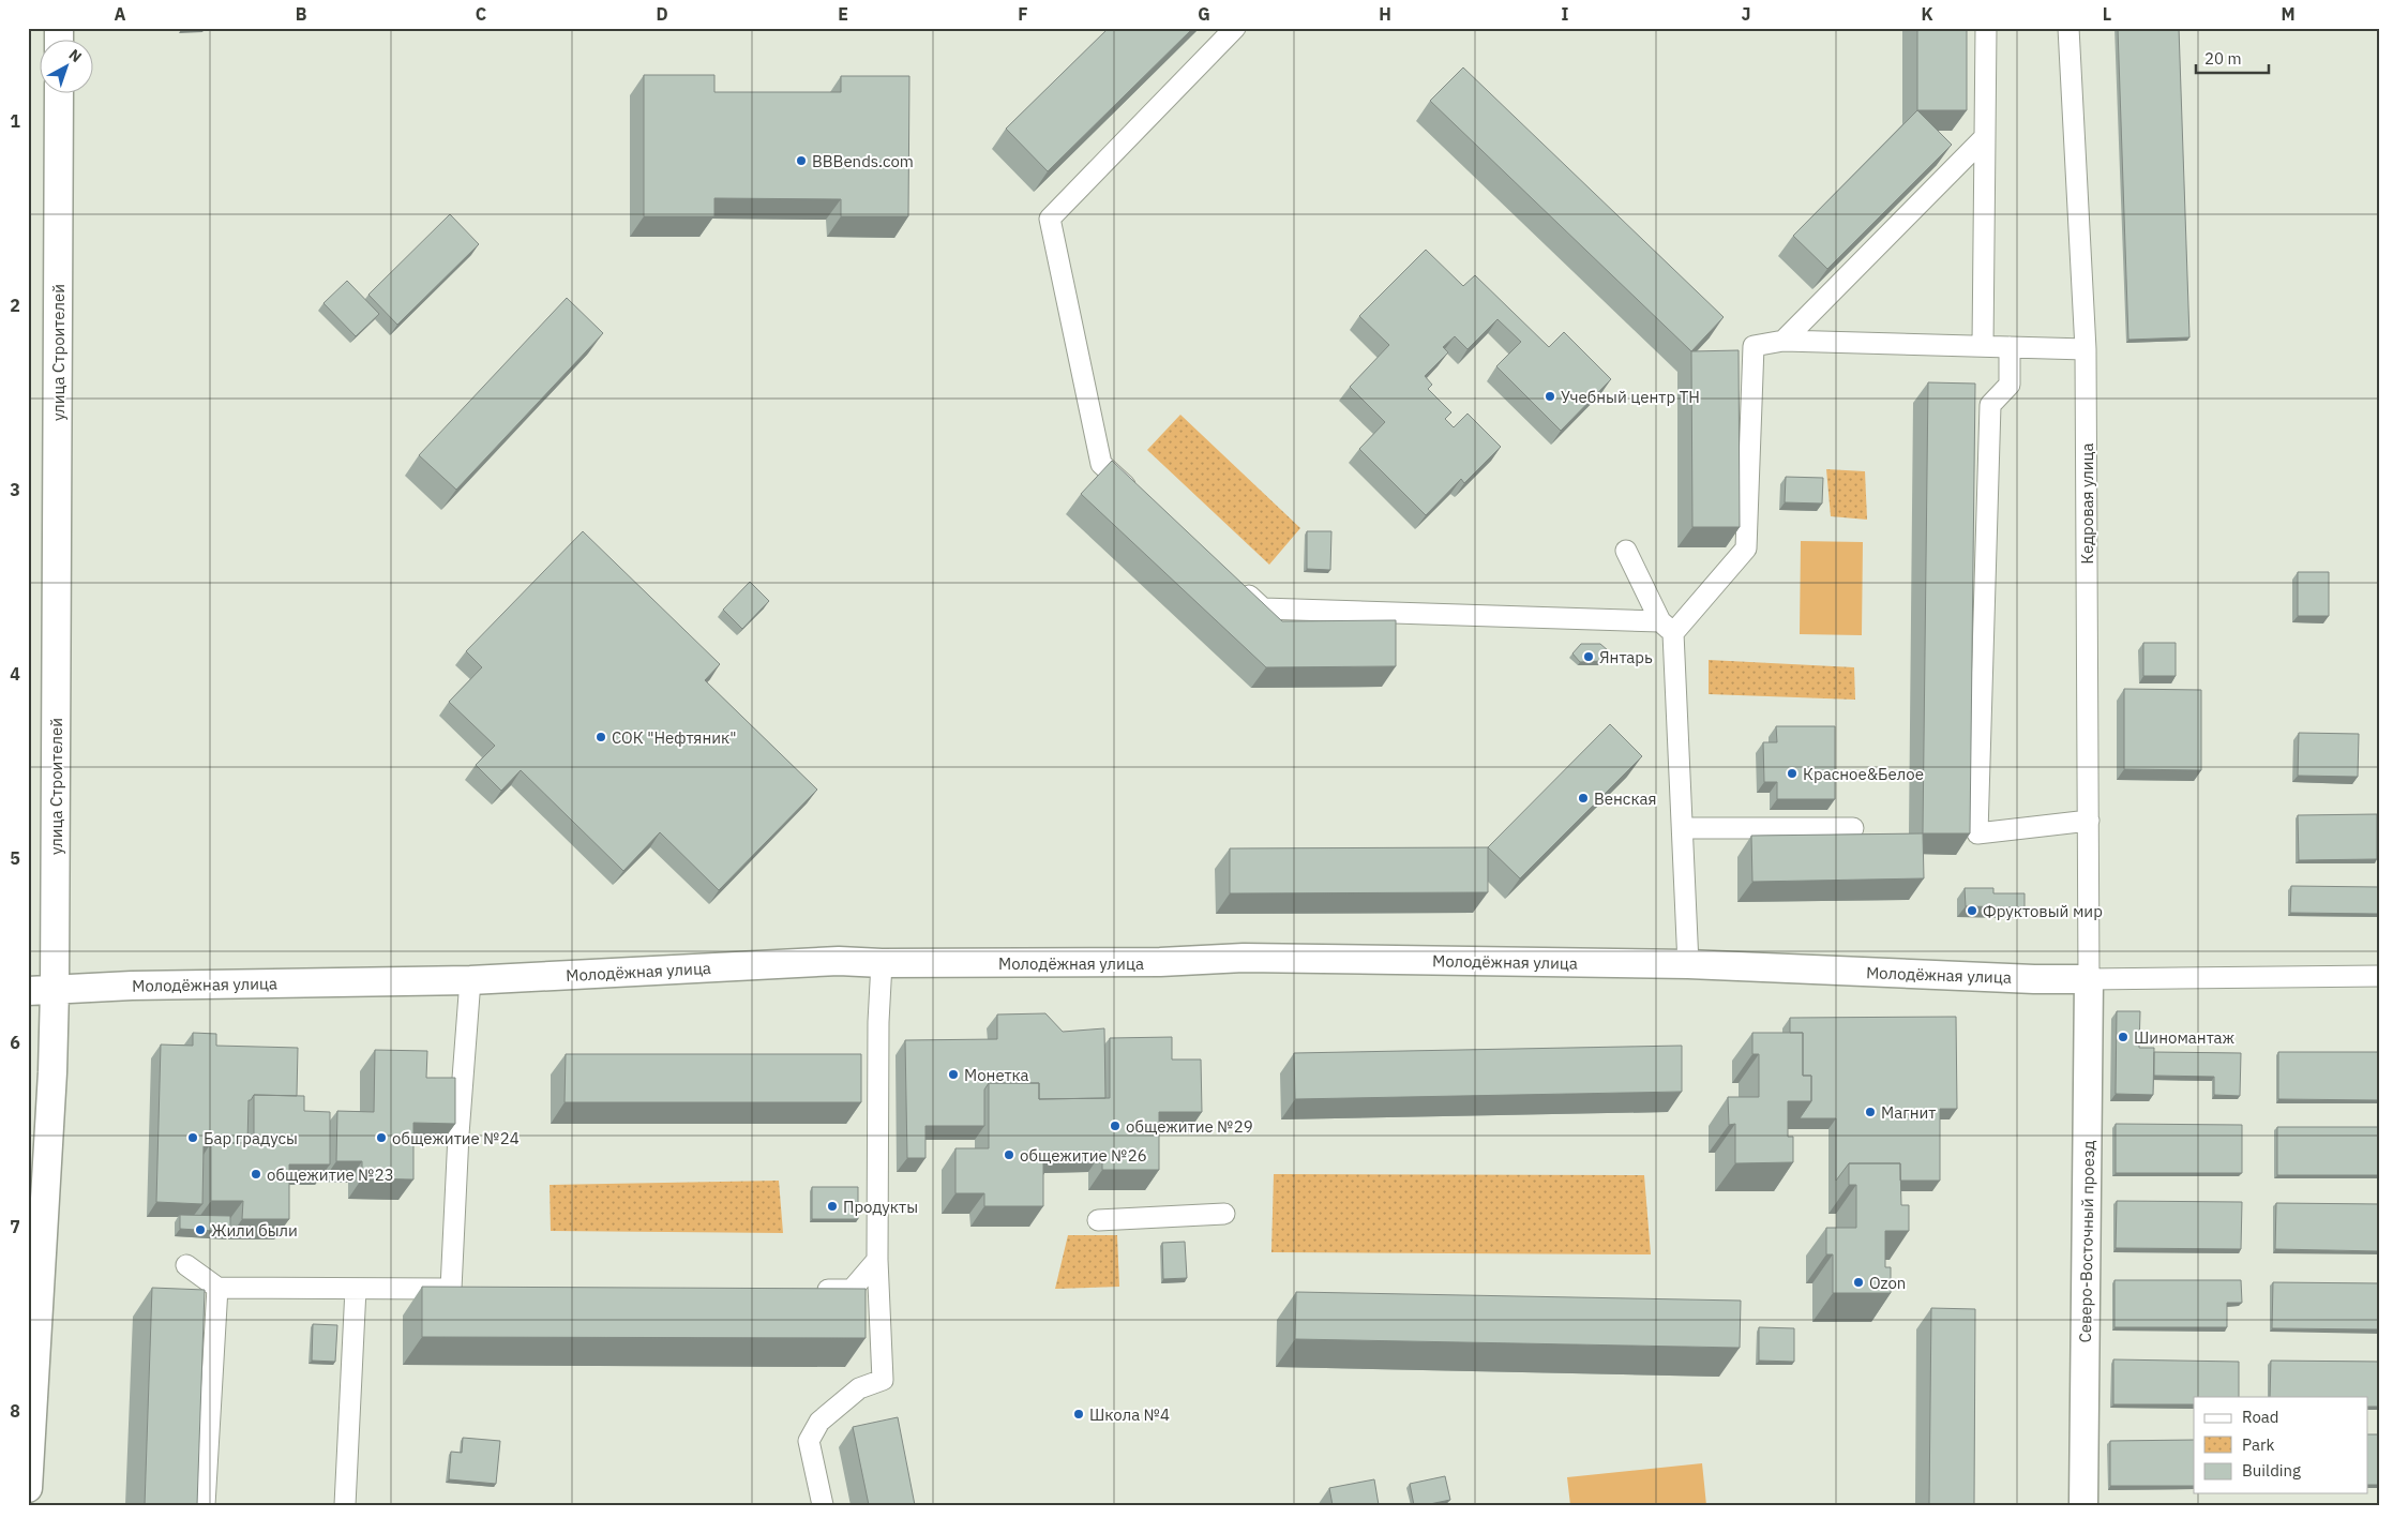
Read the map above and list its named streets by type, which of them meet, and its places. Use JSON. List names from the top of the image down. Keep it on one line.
{"streets":{"street":["улица Строителей","Кедровая улица","Молодёжная улица","Северо-Восточный проезд"]},"crossings":[["улица Строителей","Молодёжная улица"],["Кедровая улица","Молодёжная улица"],["Кедровая улица","Северо-Восточный проезд"],["Молодёжная улица","Северо-Восточный проезд"]],"places":["BBBends.com","Учебный центр ТН","Янтарь","СОК \"Нефтяник\"","Красное&Белое","Венская","Фруктовый мир","Шиномантаж","Монетка","Магнит","общежитие №29","Бар градусы","общежитие №24","общежитие №26","общежитие №23","Продукты","Жили были","Ozon","Школа №4"],"legend":["Road","Park","Building"],"scale_bar":"20 m","north":"top right","grid":{"columns":["A","B","C","D","E","F","G","H","I","J","K","L","M"],"rows":["1","2","3","4","5","6","7","8"]}}
